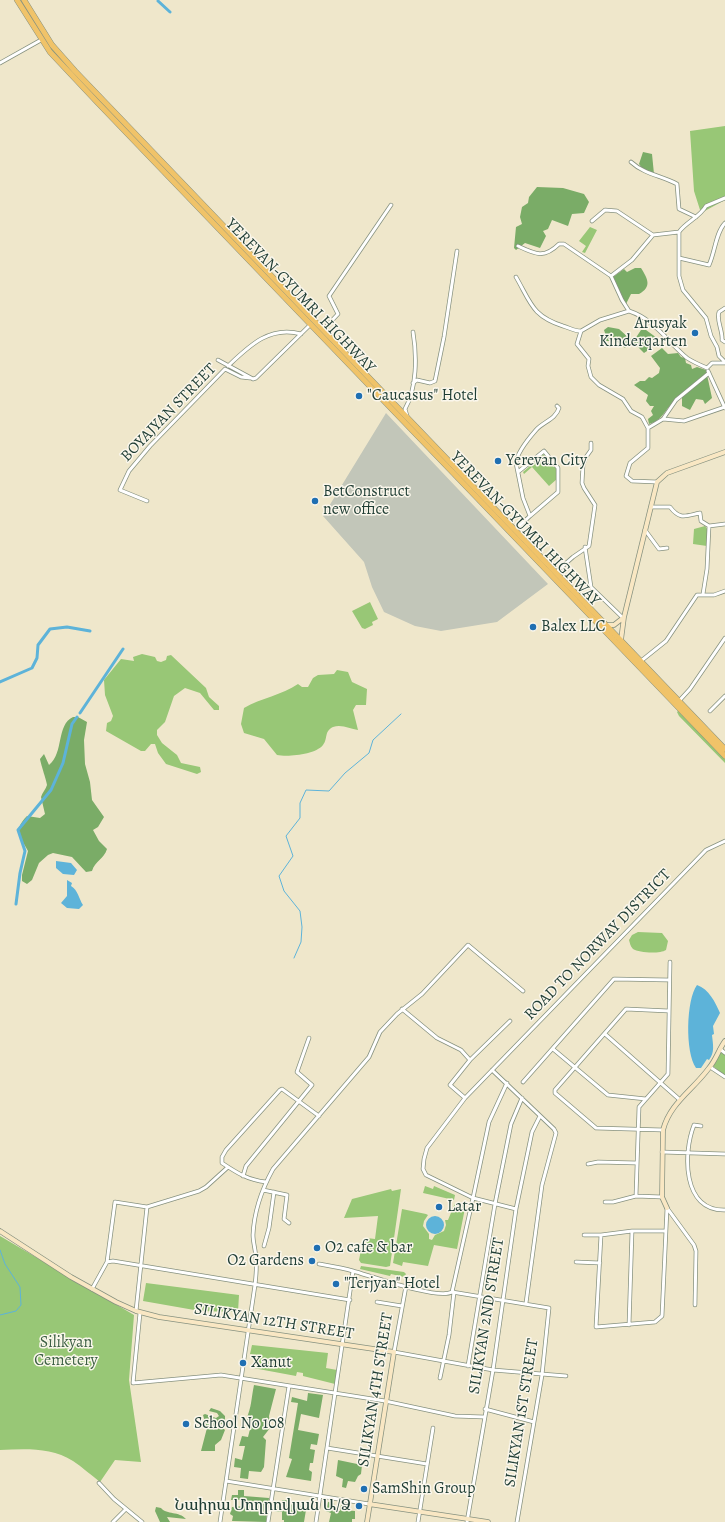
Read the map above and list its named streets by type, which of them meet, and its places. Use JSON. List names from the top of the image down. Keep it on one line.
{"streets":{"highway":["YEREVAN-GYUMRI HIGHWAY"],"main road":["SILIKYAN 12TH STREET","SILIKYAN 4TH STREET"],"street":["BOYAJYAN STREET","ROAD TO NORWAY DISTRICT","SILIKYAN 2ND STREET","SILIKYAN 1ST STREET"]},"crossings":[["ROAD TO NORWAY DISTRICT","SILIKYAN 2ND STREET"],["SILIKYAN 2ND STREET","SILIKYAN 12TH STREET"],["SILIKYAN 12TH STREET","SILIKYAN 4TH STREET"],["SILIKYAN 12TH STREET","SILIKYAN 1ST STREET"]],"parks":["Silikyan Cemetery"],"places":["Arusyak Kinderqarten","\"Caucasus\" Hotel","Yerevan City","BetConstruct new office","Balex LLC","Latar","O2 cafe & bar","O2 Gardens","\"Terjyan\" Hotel","Xanut","School No 108","SamShin Group","Նաիրա Մողրովյան Ա/Ձ"]}
